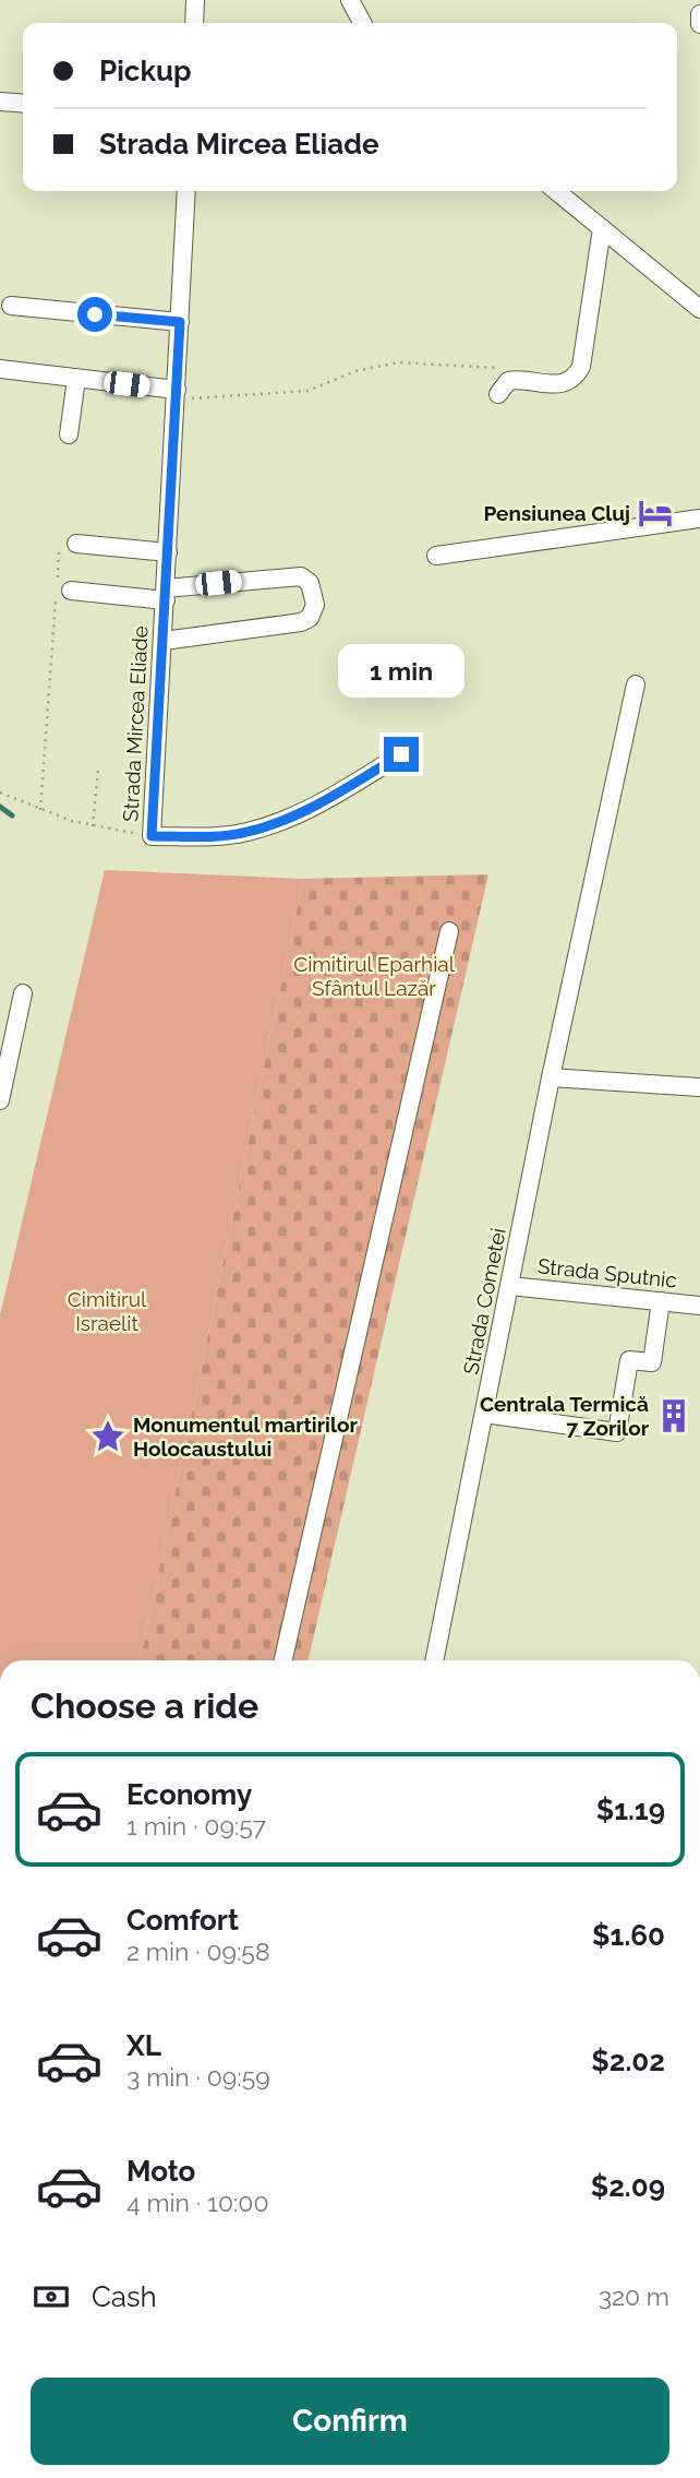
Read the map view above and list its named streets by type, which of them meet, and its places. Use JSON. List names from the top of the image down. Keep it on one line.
{"streets":{"street":["Strada Mircea Eliade","Strada Sputnic","Strada Cometei"]},"crossings":[["Strada Sputnic","Strada Cometei"]],"parks":["Cimitirul Eparhial Sfântul Lazăr","Cimitirul Israelit"],"places":{"hotel":["Pensiunea Cluj"],"building":["Centrala Termică 7 Zorilor"],"place":["Monumentul martirilor Holocaustului"]},"page":{"banner":["Pickup","Strada Mircea Eliade"],"bubble":"1 min","heading":"Choose a ride","list":[{"name":"Economy","note":"1 min · 09:57","value":"$1.19"},{"name":"Comfort","note":"2 min · 09:58","value":"$1.60"},{"name":"XL","note":"3 min · 09:59","value":"$2.02"},{"name":"Moto","note":"4 min · 10:00","value":"$2.09"}],"pay":["Cash","320 m"],"buttons":"Confirm"}}
